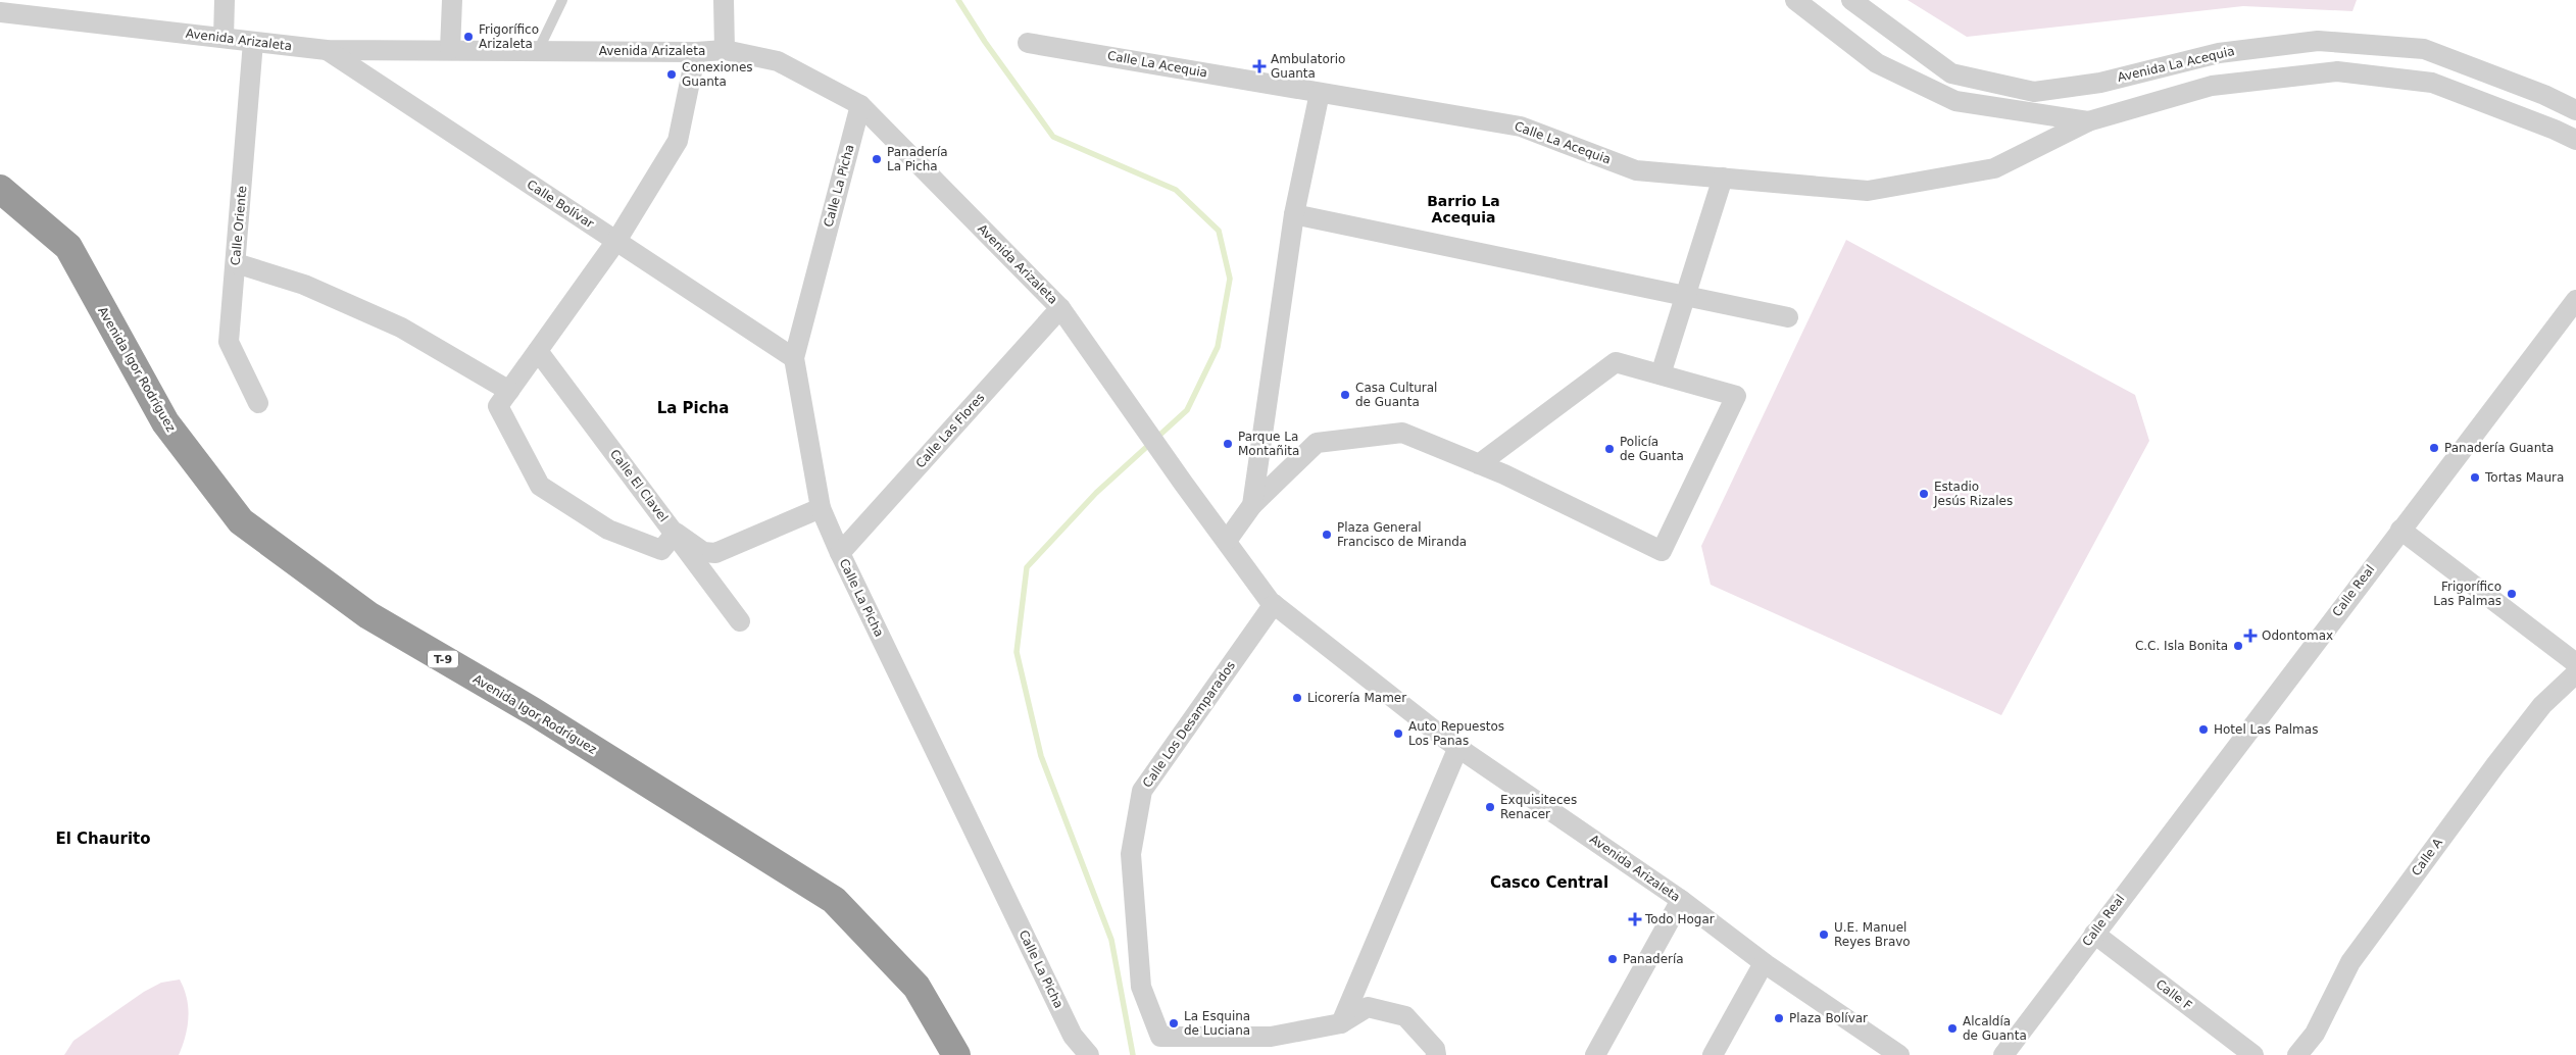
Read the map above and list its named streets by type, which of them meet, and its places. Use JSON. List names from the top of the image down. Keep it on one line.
{"streets":{"highway":["Avenida Igor Rodríguez","T-9"],"street":["Avenida Arizaleta","Calle La Acequia","Avenida La Acequia","Calle La Picha","Calle Bolívar","Calle Oriente","Calle Las Flores","Calle El Clavel","Calle Real","Calle Los Desamparados","Calle A","Calle F"]},"crossings":[["Avenida Arizaleta","Calle La Picha"],["Avenida Arizaleta","Calle Bolívar"],["Avenida Arizaleta","Calle Oriente"],["Avenida Arizaleta","Calle Las Flores"],["Avenida Arizaleta","Calle Los Desamparados"],["Calle La Picha","Calle Bolívar"],["Calle La Picha","Calle Las Flores"],["Calle Real","Calle F"]],"districts":["Barrio La Acequia","La Picha","El Chaurito","Casco Central"],"places":{"other":["Frigorífico Arizaleta","Conexiones Guanta","Panadería La Picha","Casa Cultural de Guanta","Parque La Montañita","Panadería Guanta","Policía de Guanta","Tortas Maura","Estadio Jesús Rizales","Plaza General Francisco de Miranda","Frigorífico Las Palmas","C.C. Isla Bonita","Licorería Mamer","Hotel Las Palmas","Auto Repuestos Los Panas","Exquisiteces Renacer","U.E. Manuel Reyes Bravo","Panadería","Plaza Bolívar","La Esquina de Luciana","Alcaldía de Guanta"],"health":["Ambulatorio Guanta","Odontomax","Todo Hogar"]}}
